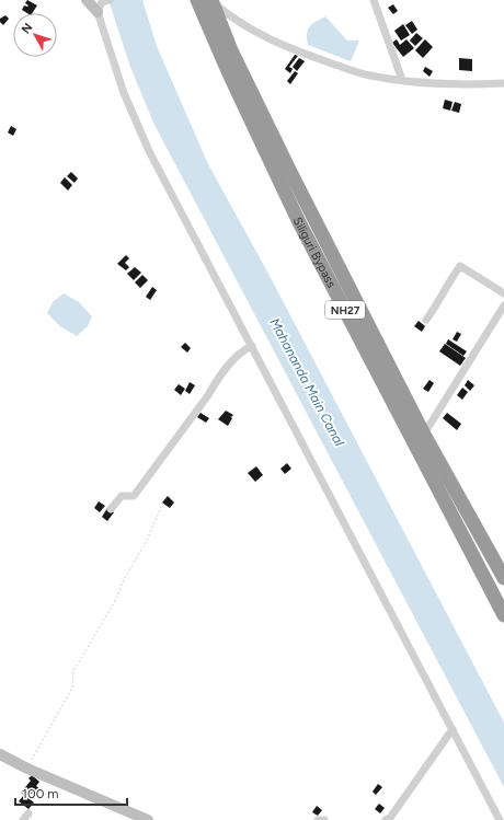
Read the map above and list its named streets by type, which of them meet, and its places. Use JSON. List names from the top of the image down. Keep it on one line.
{"streets":{"highway":["Siliguri Bypass","NH27"]},"crossings":[["Siliguri Bypass","NH27"]],"water":["Mahananda Main Canal"],"scale_bar":"100 m","north":"top left"}
